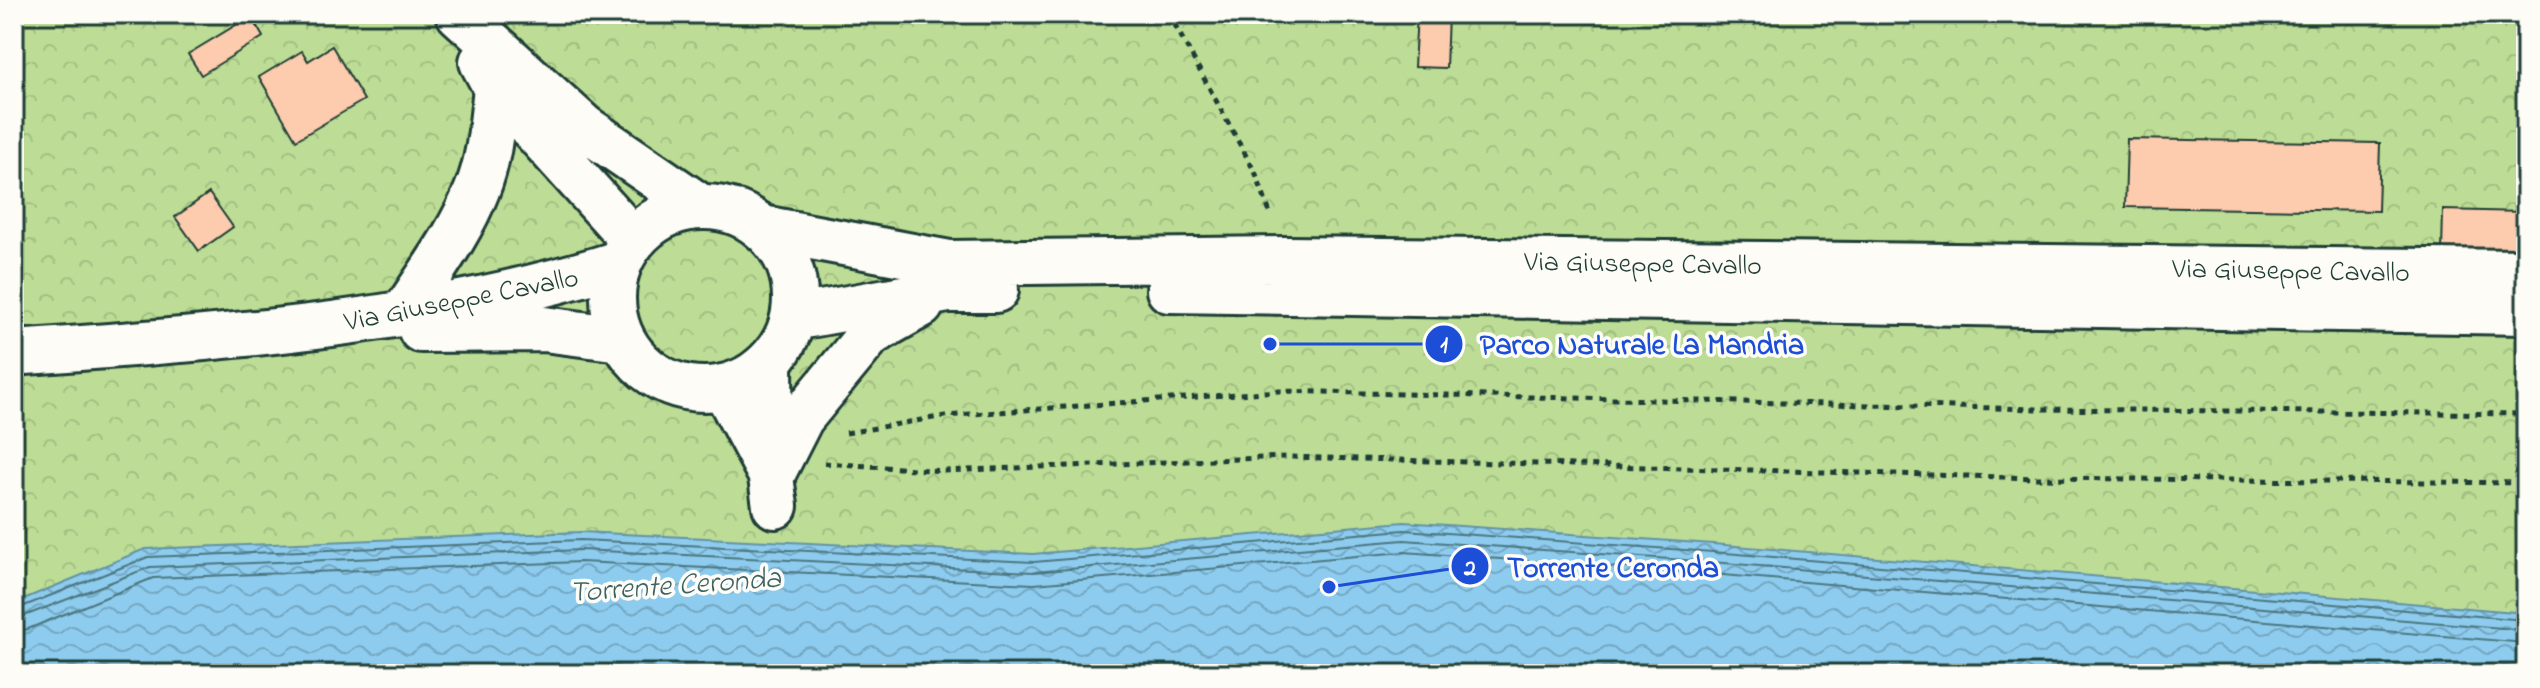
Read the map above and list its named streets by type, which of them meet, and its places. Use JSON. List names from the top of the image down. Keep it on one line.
{"streets":{"street":["Via Giuseppe Cavallo"]},"water":["Torrente Ceronda"],"places":["Parco Naturale La Mandria","Torrente Ceronda"]}
